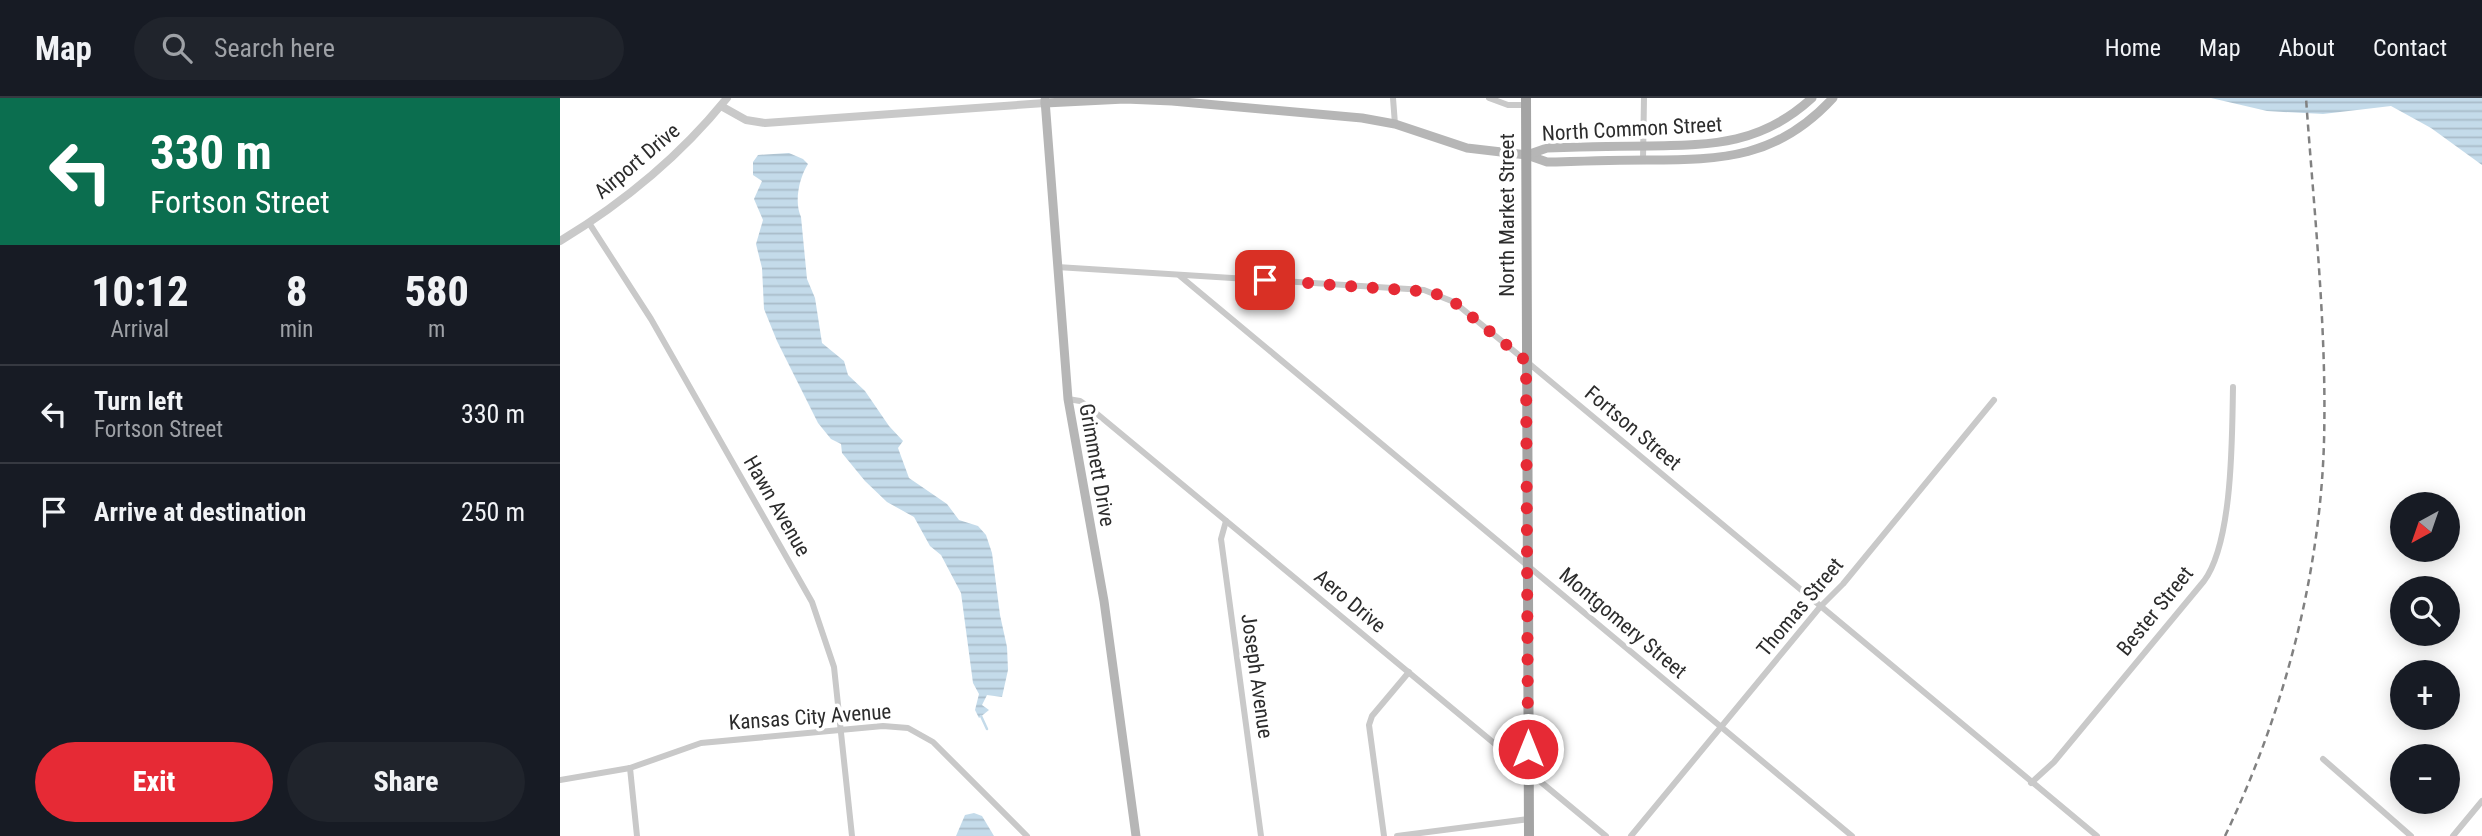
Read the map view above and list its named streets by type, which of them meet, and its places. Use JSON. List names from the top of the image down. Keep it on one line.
{"streets":{"main road":["North Common Street","North Market Street","Grimmett Drive"],"street":["Airport Drive","Fortson Street","Hawn Avenue","Aero Drive","Thomas Street","Bester Street","Montgomery Street","Joseph Avenue","Kansas City Avenue"]},"crossings":[["North Common Street","Airport Drive"],["North Common Street","North Market Street"],["North Common Street","Grimmett Drive"],["Airport Drive","Hawn Avenue"],["North Market Street","Fortson Street"],["North Market Street","Aero Drive"],["North Market Street","Montgomery Street"],["Fortson Street","Grimmett Drive"],["Fortson Street","Thomas Street"],["Fortson Street","Bester Street"],["Fortson Street","Montgomery Street"],["Grimmett Drive","Aero Drive"],["Hawn Avenue","Kansas City Avenue"],["Aero Drive","Joseph Avenue"],["Thomas Street","Montgomery Street"]],"north":"bottom left","page":{"header":"Map","search":"Search here","nav":["Home","Map","About","Contact"],"turn":["330 m","Fortson Street"],"eta":["10:12","Arrival","8","min","580","m"],"list":[{"name":"Turn left","note":"Fortson Street","value":"330 m"},{"name":"Arrive at destination","value":"250 m"}],"map_buttons":["+","−"],"buttons":["Exit","Share"]}}
